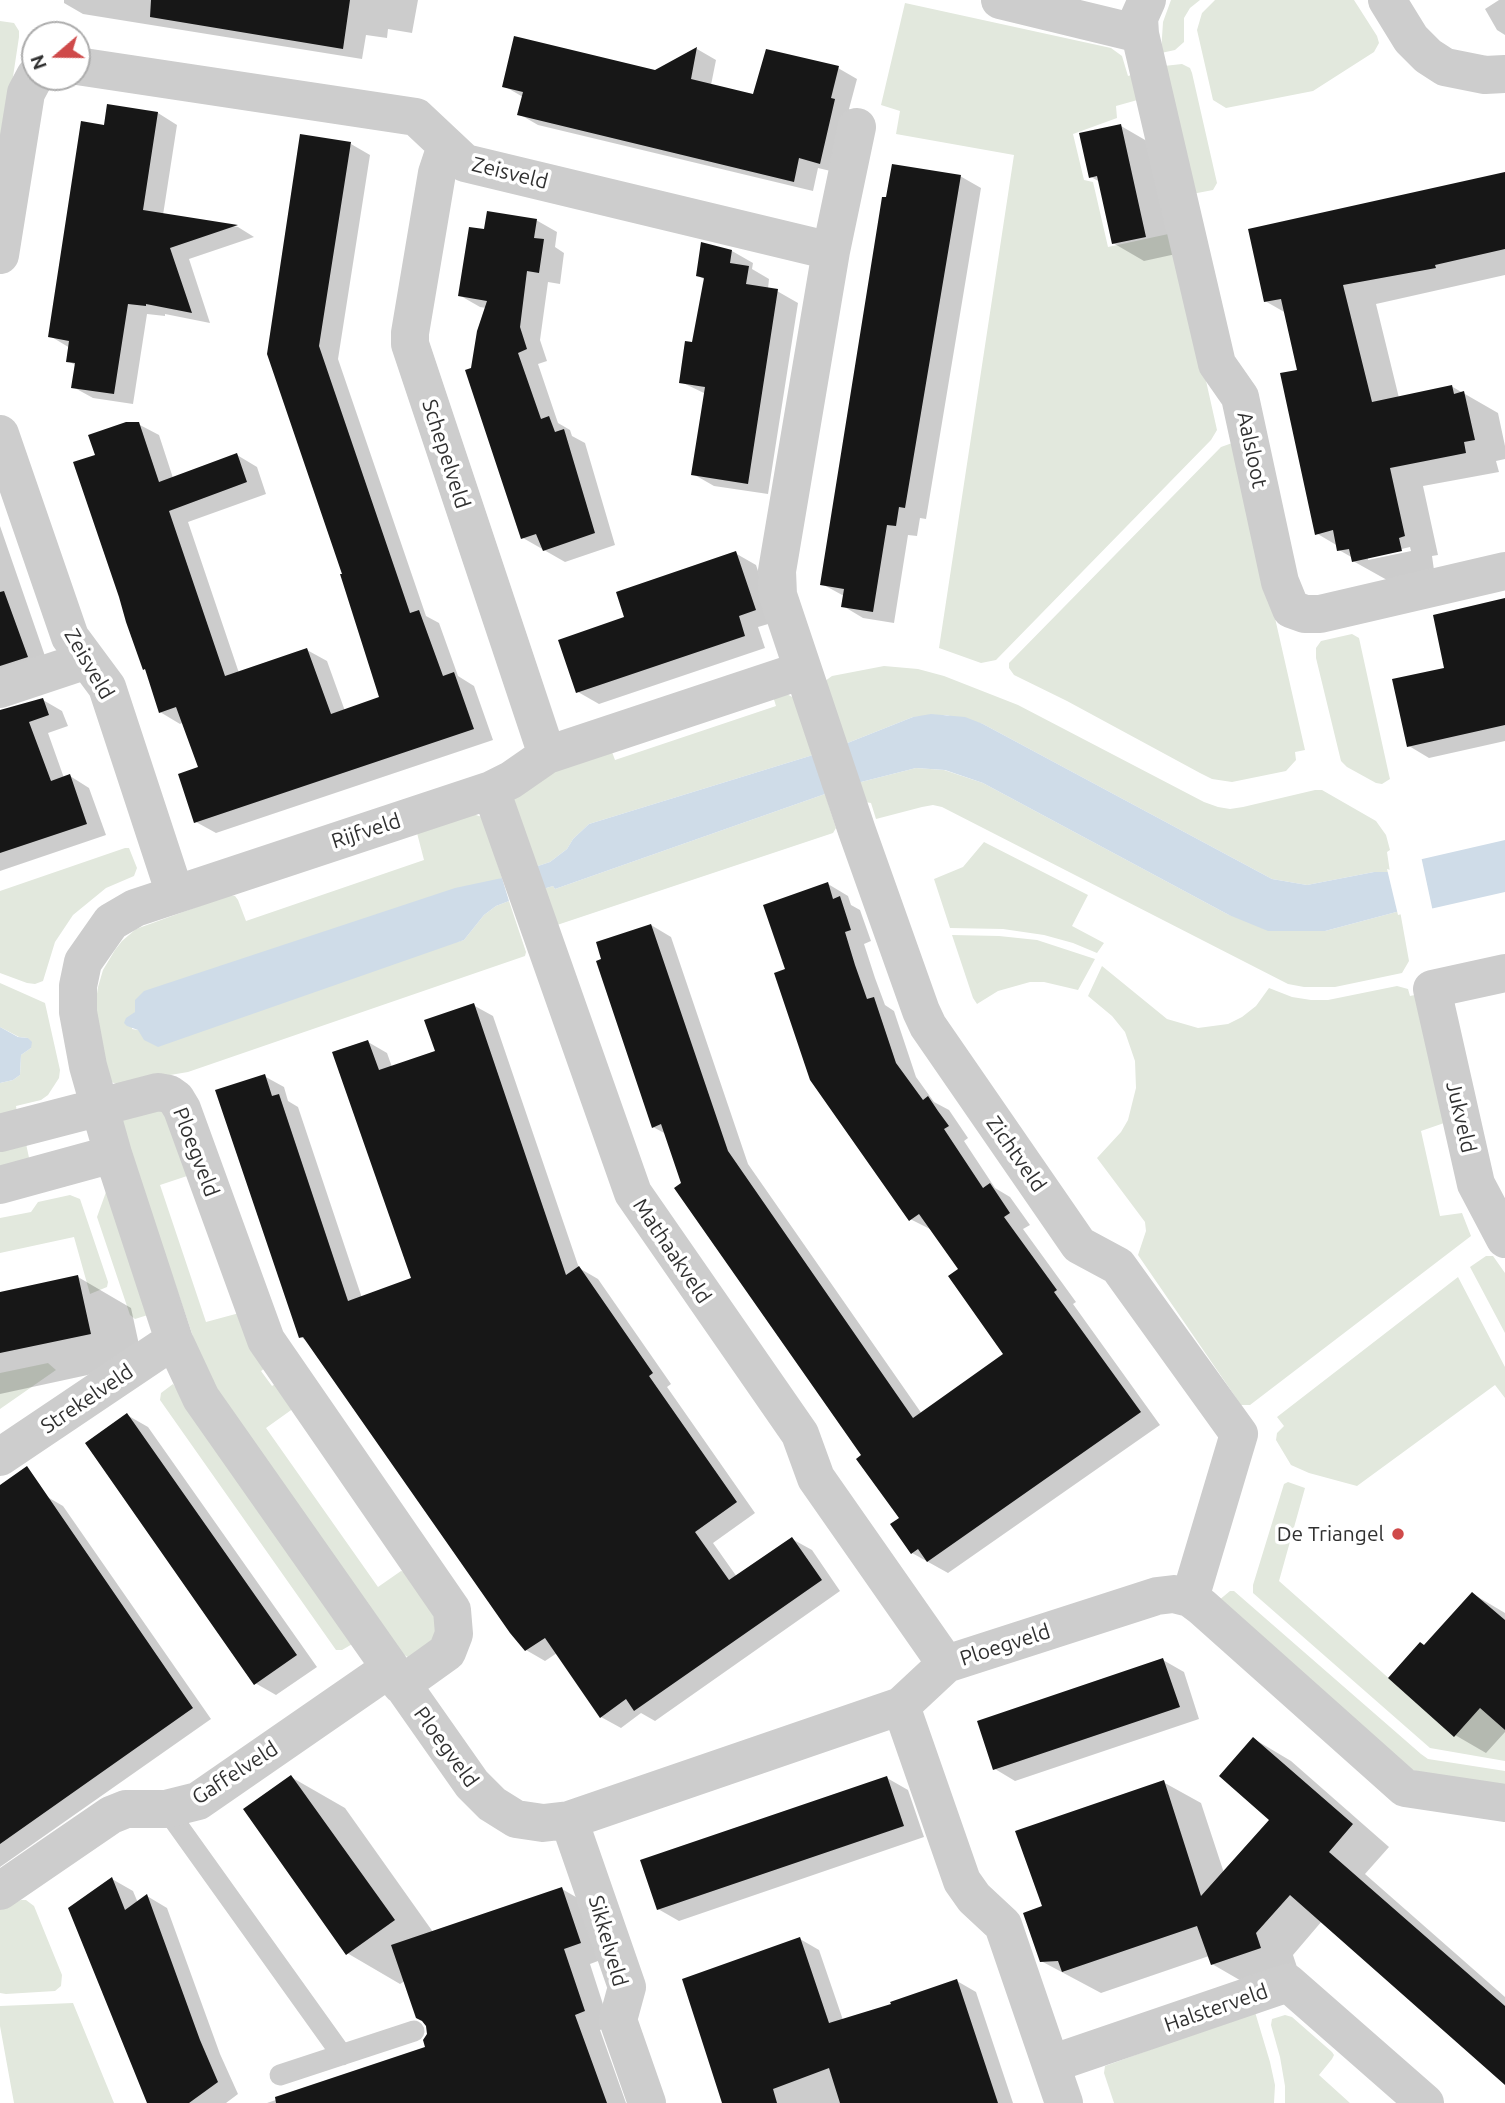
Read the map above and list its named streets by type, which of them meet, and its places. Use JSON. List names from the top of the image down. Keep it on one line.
{"streets":{"street":["Zeisveld","Aalsloot","Schepelveld","Rijfveld","Jukveld","Ploegveld","Zichtveld","Mathaakveld","Strekelveld","Gaffelveld","Sikkelveld","Halsterveld"]},"crossings":[["Zeisveld","Schepelveld"],["Zeisveld","Rijfveld"],["Schepelveld","Rijfveld"],["Rijfveld","Ploegveld"],["Rijfveld","Zichtveld"],["Rijfveld","Mathaakveld"],["Ploegveld","Zichtveld"],["Ploegveld","Mathaakveld"],["Ploegveld","Strekelveld"],["Ploegveld","Gaffelveld"],["Ploegveld","Sikkelveld"]],"places":["De Triangel"],"north":"left"}
